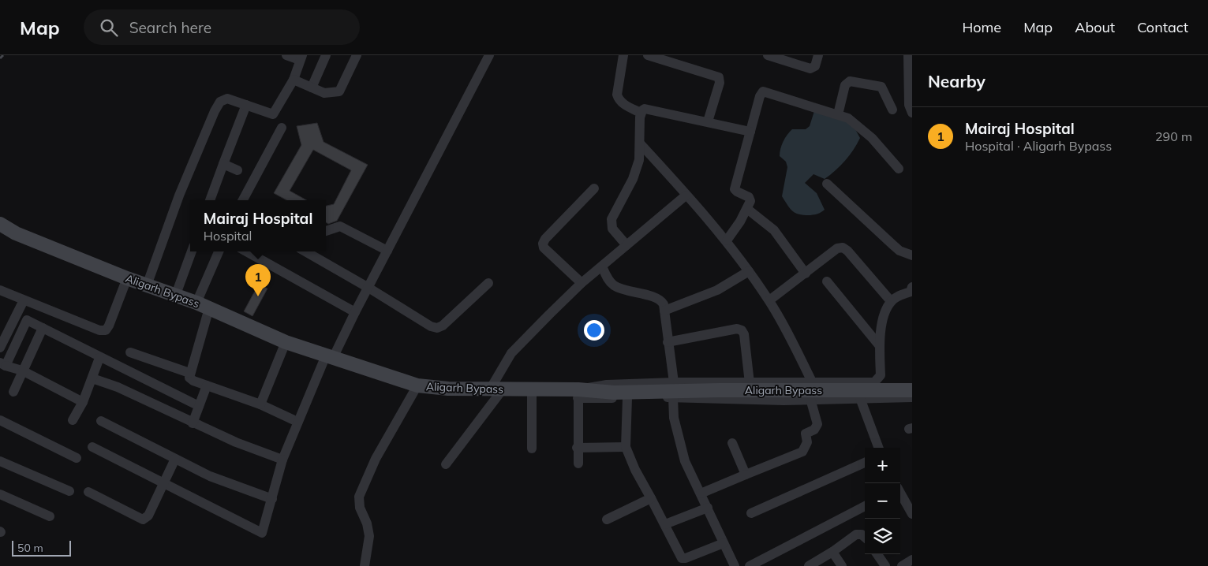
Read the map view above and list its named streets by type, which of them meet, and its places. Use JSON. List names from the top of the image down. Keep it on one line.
{"streets":{"main road":["Aligarh Bypass"]},"scale_bar":"50 m","page":{"header":"Map","search":"Search here","nav":["Home","Map","About","Contact"],"heading":"Nearby","list":[{"mark":"1","name":"Mairaj Hospital","note":"Hospital · Aligarh Bypass","value":"290 m"}],"popup":["Mairaj Hospital","Hospital"],"pins":"1","map_buttons":["+","−"],"scale":"50 m"}}
